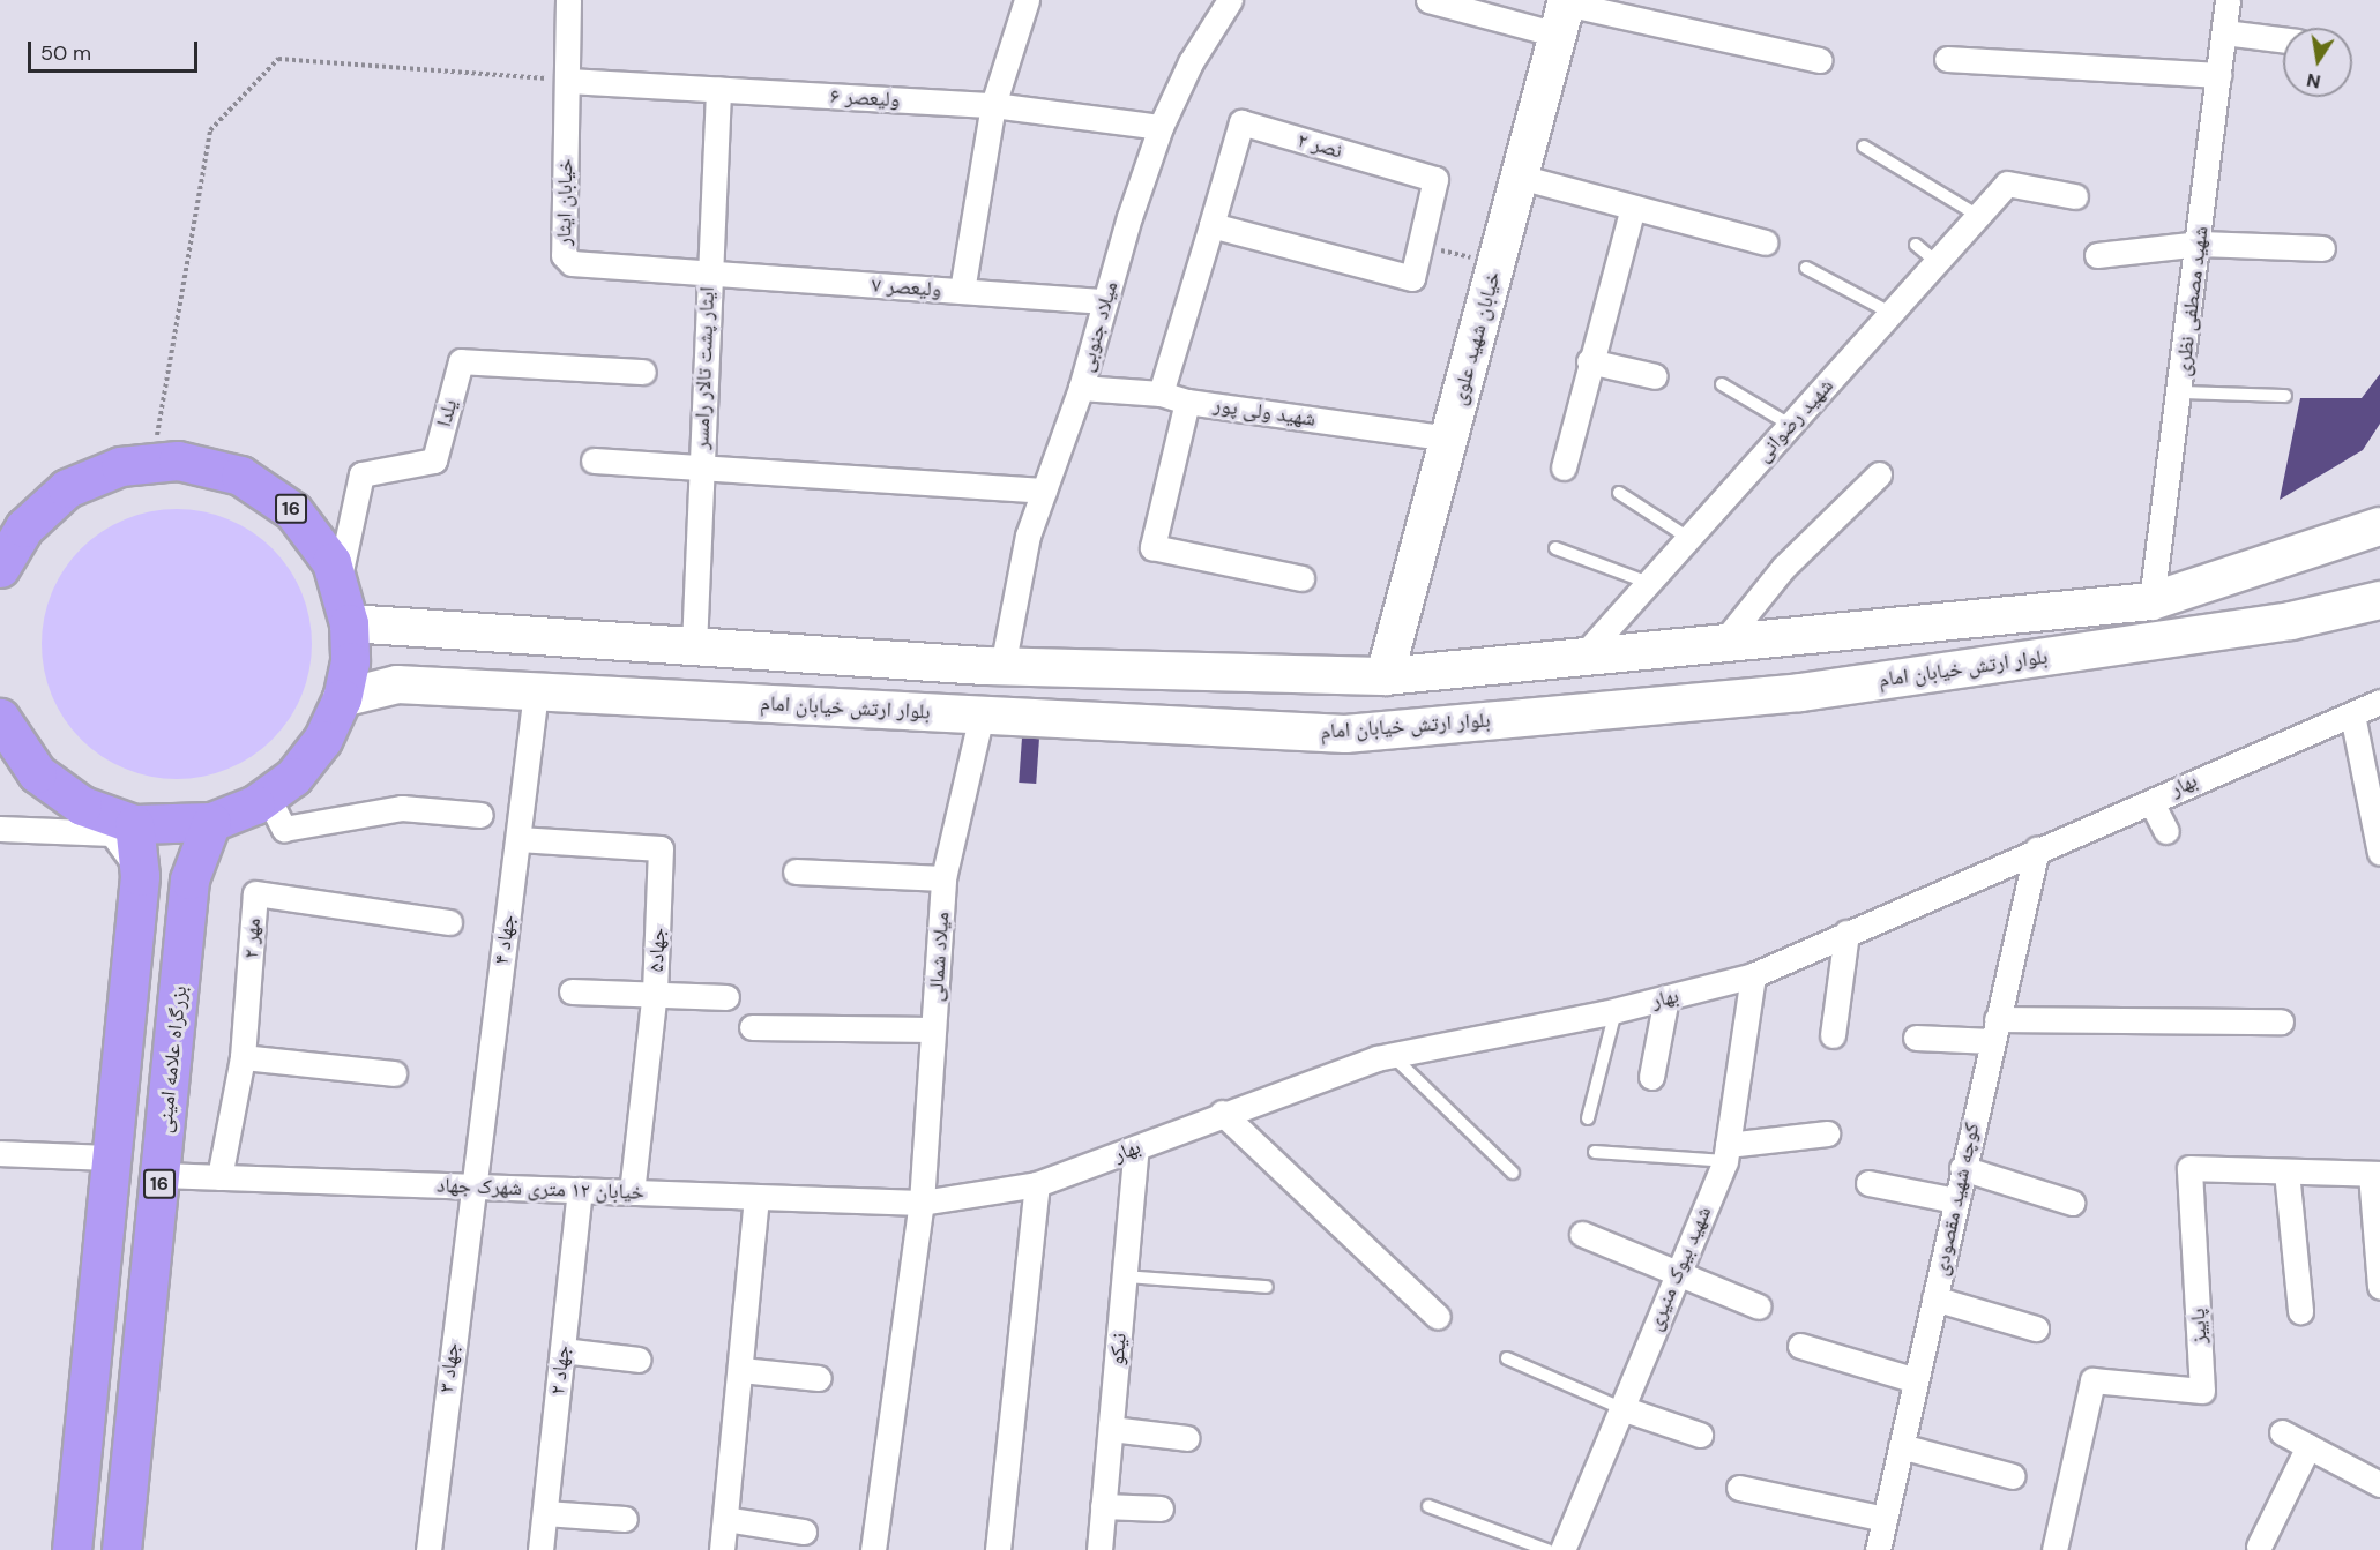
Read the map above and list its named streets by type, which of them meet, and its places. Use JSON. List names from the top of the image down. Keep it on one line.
{"streets":{"highway":["16","بزرگراه علامه امینی"],"main road":["خیابان شهید علوی","بلوار ارتش خیابان امام"],"street":["ولیعصر ۶","نصر ۲","خیابان ایثار","ولیعصر ۷","شهید مصطفی نظری","میلاد جنوبی","ایثار پشت تالار رامسر","شهید ولی پور","یلدا","شهید رضوانی","بهار","مهر ۲","جهاد ۴","جهاد۵","میلاد شمالی","خیابان ۱۲ متری شهرک جهاد","کوچه شهید مقصودی","شهید بیوک منیری","پاییز","نیکو","جهاد ۳","جهاد ۲"]},"crossings":[["ولیعصر ۶","خیابان ایثار"],["ولیعصر ۶","میلاد جنوبی"],["ولیعصر ۶","ایثار پشت تالار رامسر"],["نصر ۲","شهید ولی پور"],["خیابان ایثار","ولیعصر ۷"],["خیابان ایثار","ایثار پشت تالار رامسر"],["ولیعصر ۷","میلاد جنوبی"],["ولیعصر ۷","ایثار پشت تالار رامسر"],["میلاد جنوبی","شهید ولی پور"],["خیابان شهید علوی","شهید ولی پور"],["یلدا","16"],["16","بلوار ارتش خیابان امام"],["16","بزرگراه علامه امینی"],["بلوار ارتش خیابان امام","جهاد ۴"],["بلوار ارتش خیابان امام","میلاد شمالی"],["بهار","میلاد شمالی"],["بهار","خیابان ۱۲ متری شهرک جهاد"],["بهار","کوچه شهید مقصودی"],["بهار","شهید بیوک منیری"],["بهار","نیکو"],["مهر ۲","خیابان ۱۲ متری شهرک جهاد"],["جهاد ۴","جهاد۵"],["جهاد ۴","خیابان ۱۲ متری شهرک جهاد"],["جهاد ۴","جهاد ۳"],["جهاد۵","خیابان ۱۲ متری شهرک جهاد"],["میلاد شمالی","خیابان ۱۲ متری شهرک جهاد"],["بزرگراه علامه امینی","خیابان ۱۲ متری شهرک جهاد"],["خیابان ۱۲ متری شهرک جهاد","جهاد ۳"],["خیابان ۱۲ متری شهرک جهاد","جهاد ۲"]],"scale_bar":"50 m","north":"bottom"}
